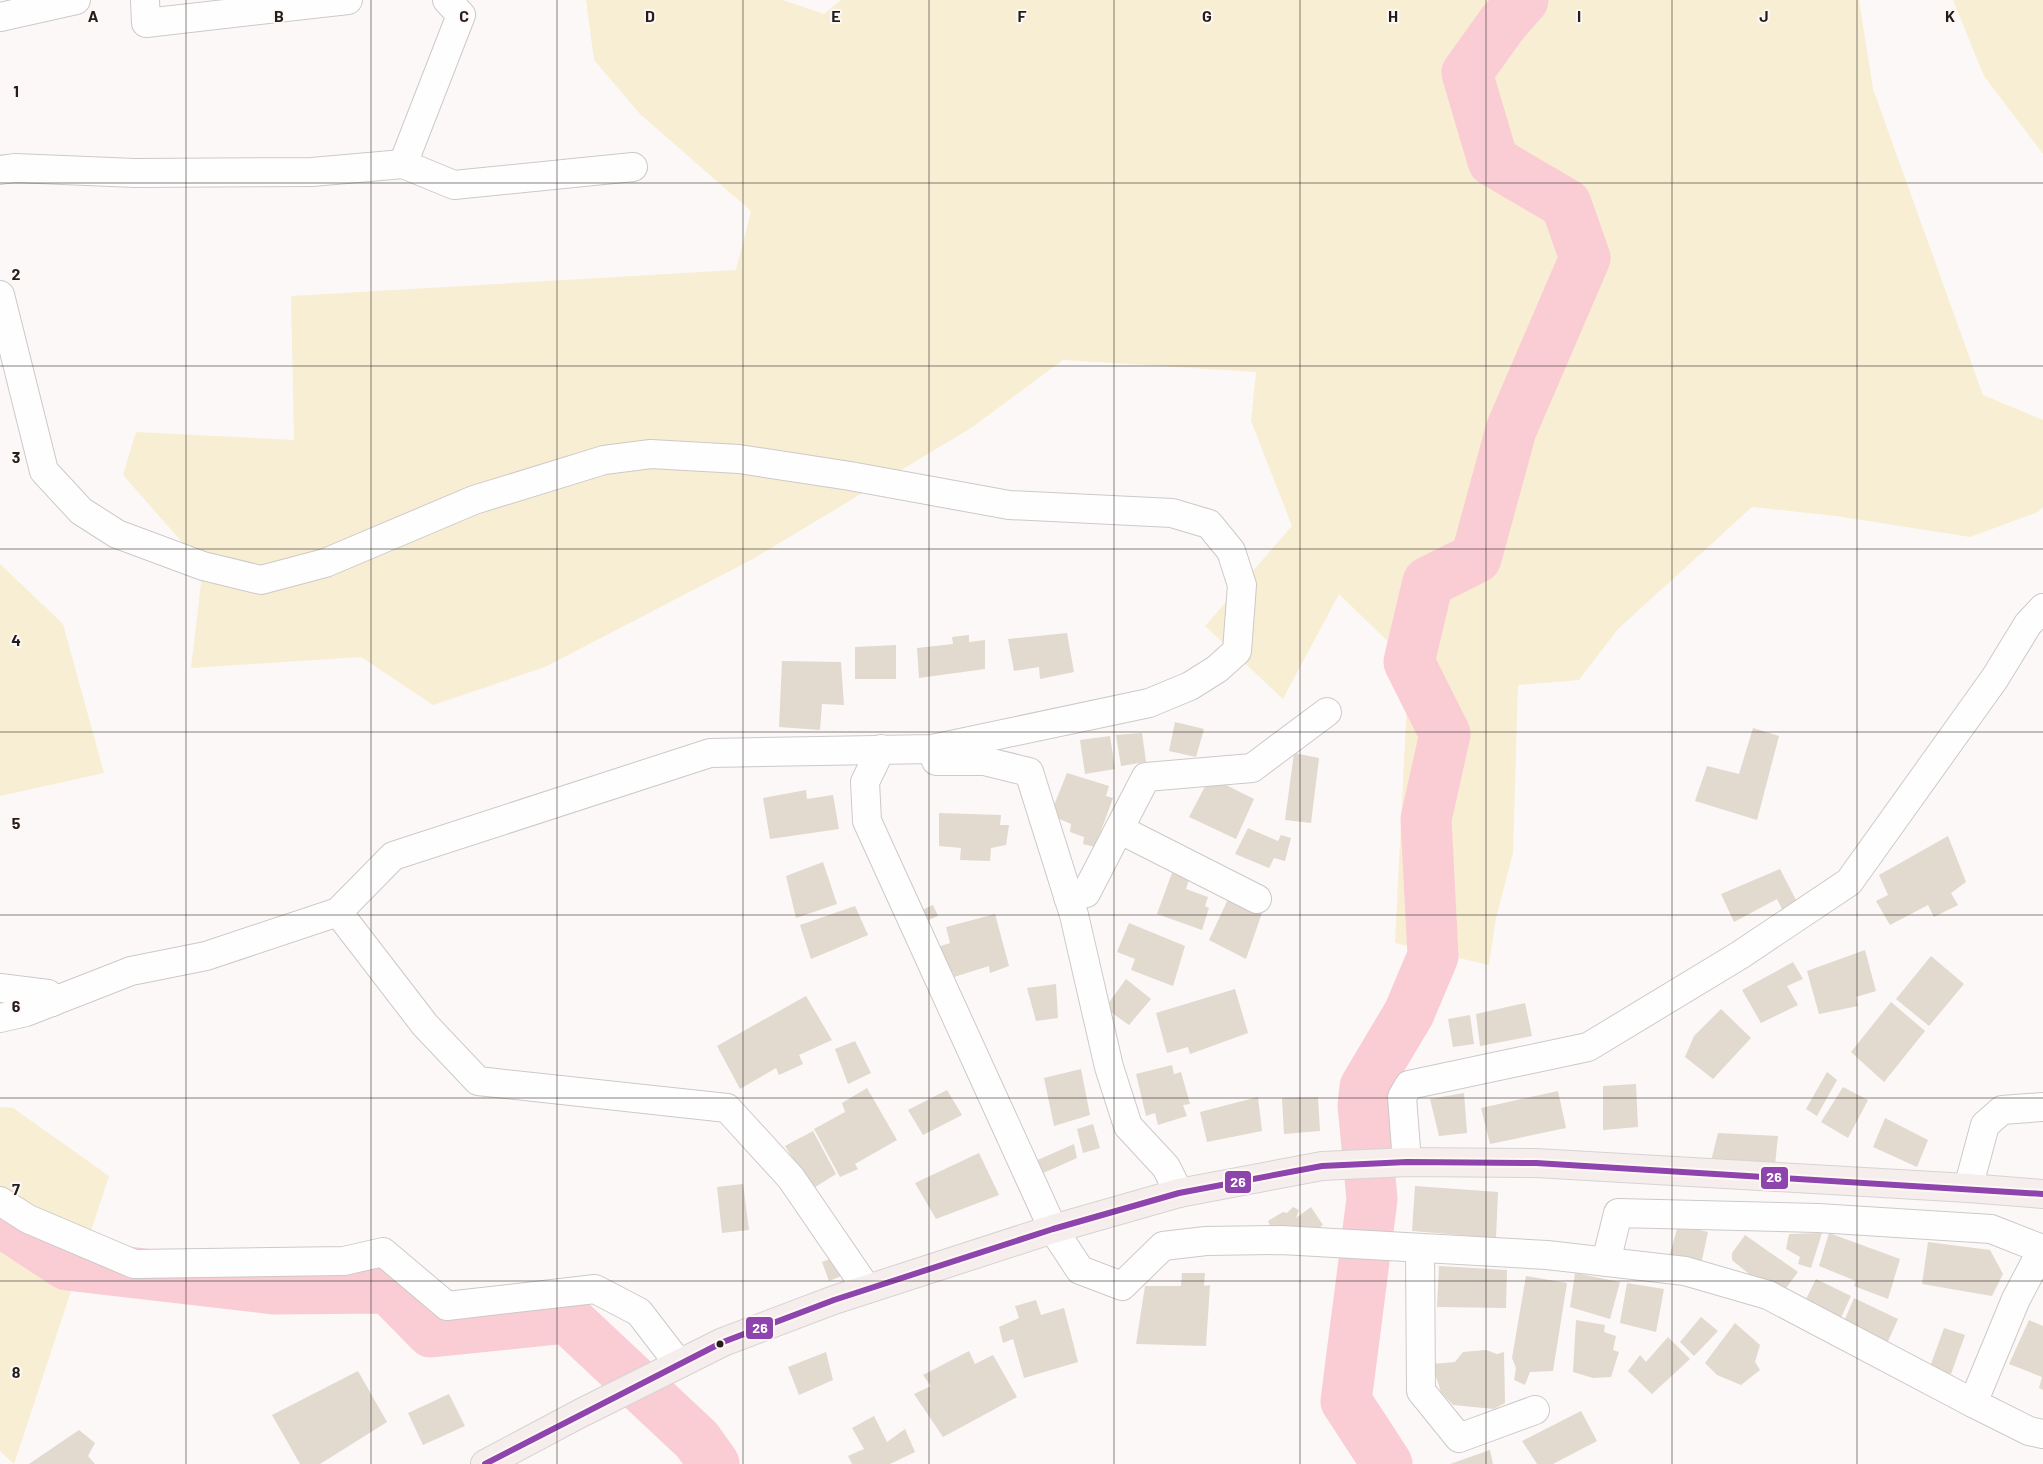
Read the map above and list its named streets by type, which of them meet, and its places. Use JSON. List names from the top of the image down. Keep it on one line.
{"lines":["transit line 26"],"grid":{"columns":["A","B","C","D","E","F","G","H","I","J","K"],"rows":["1","2","3","4","5","6","7","8"]}}
